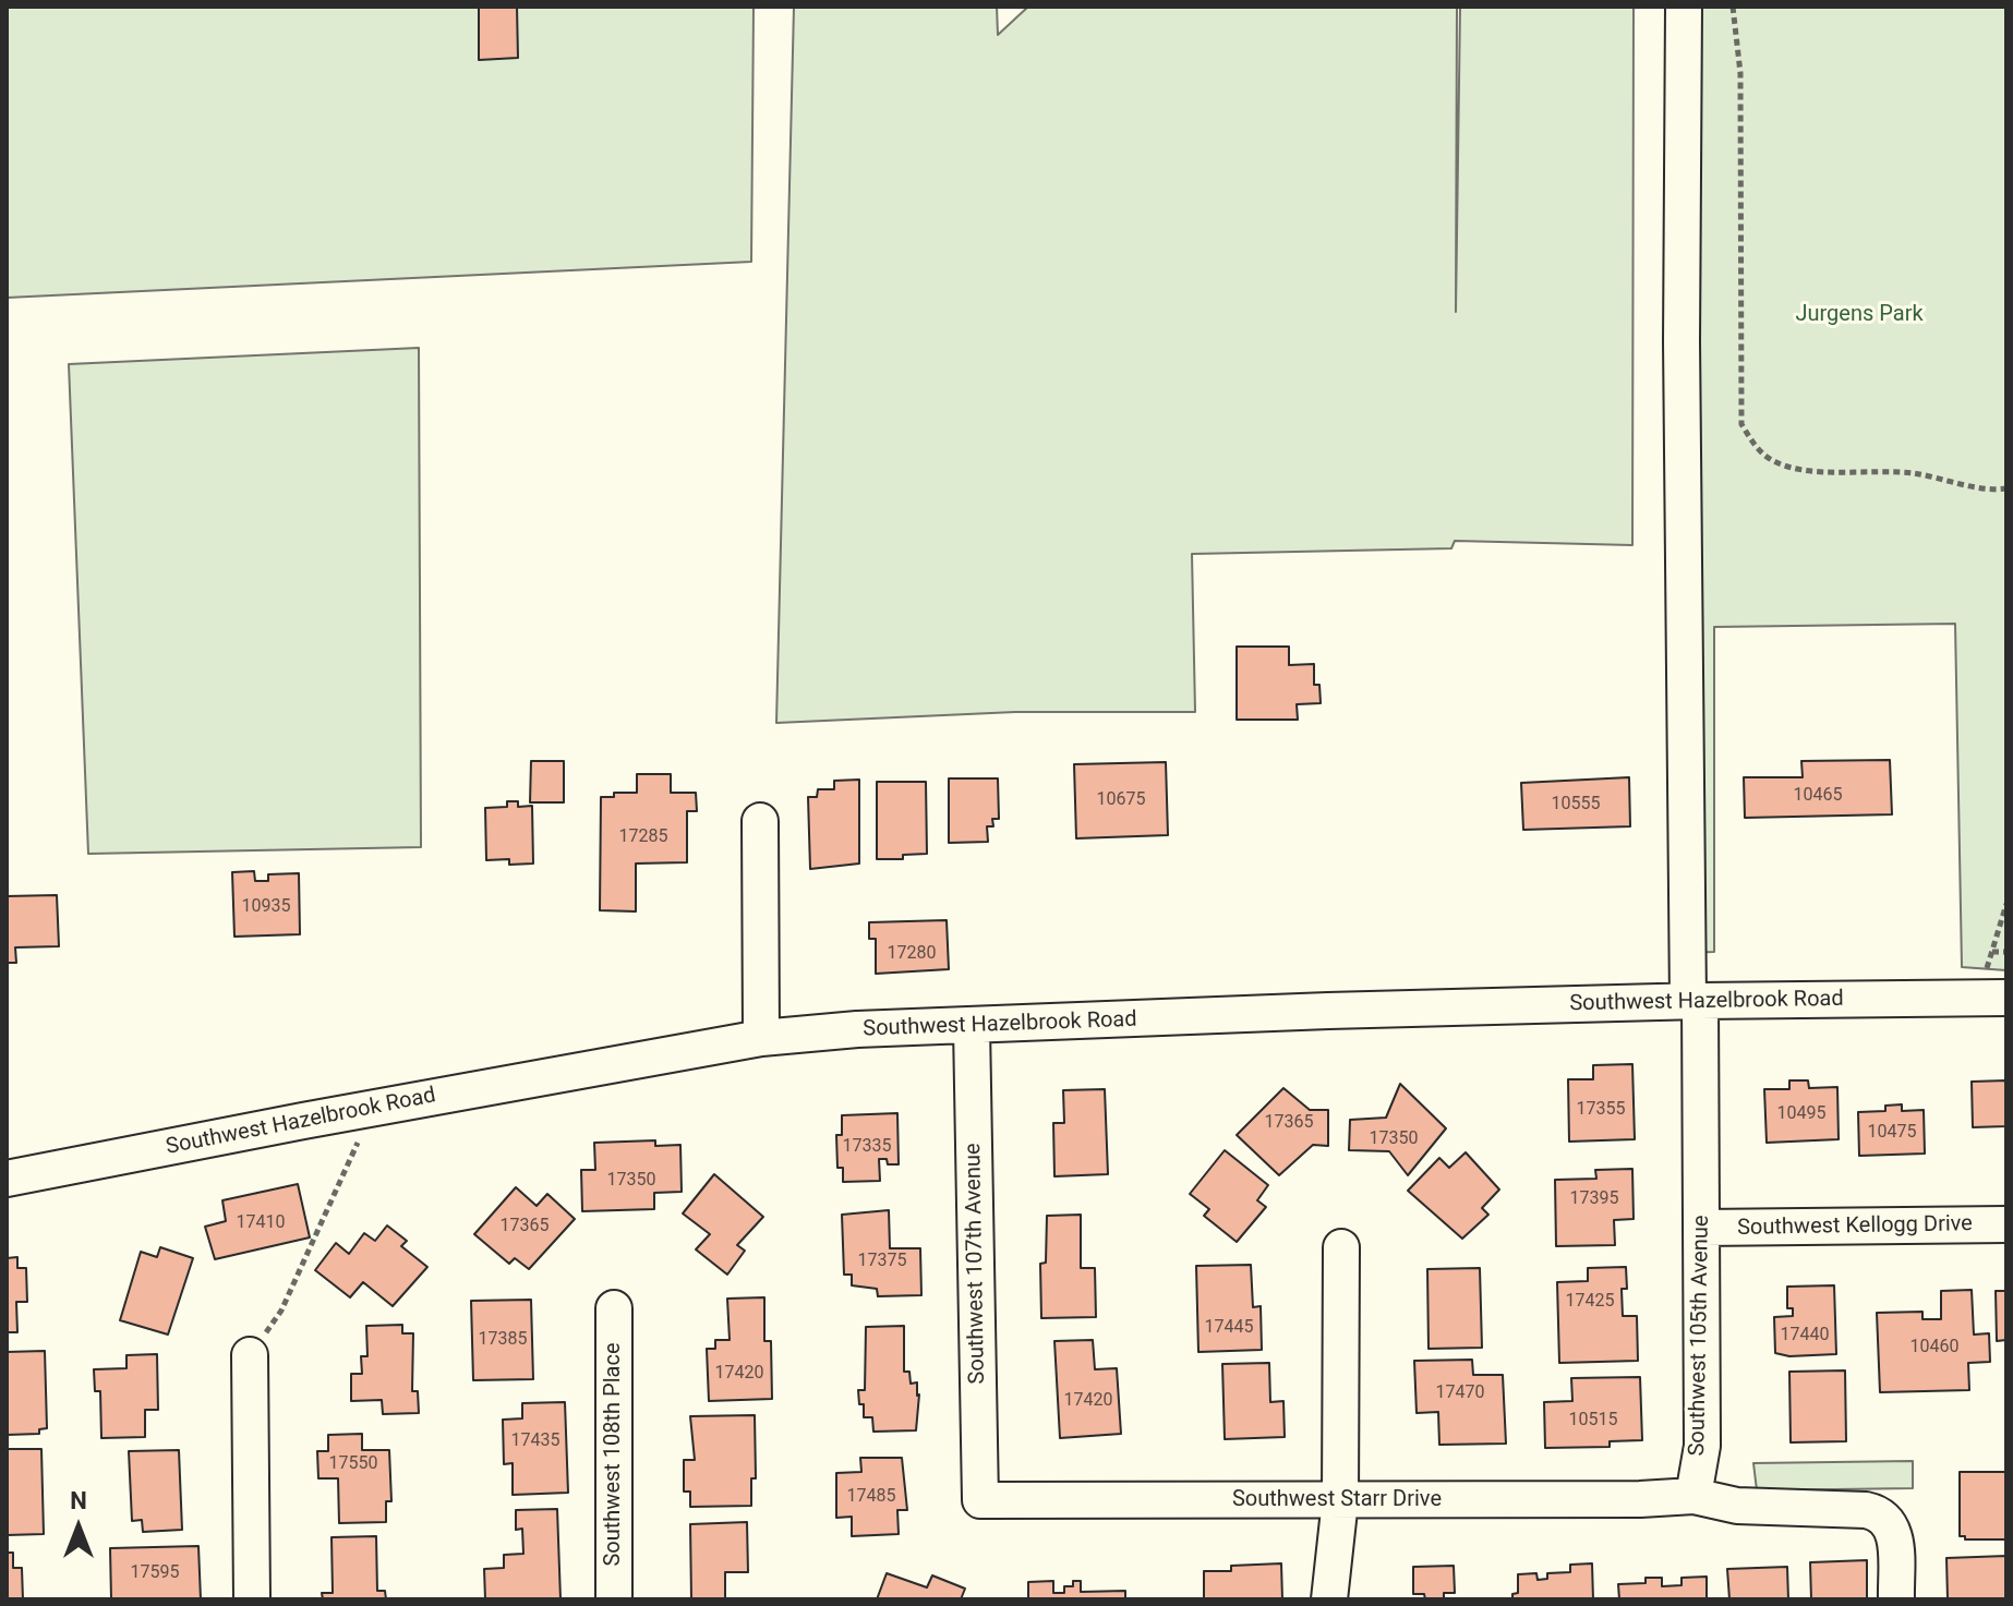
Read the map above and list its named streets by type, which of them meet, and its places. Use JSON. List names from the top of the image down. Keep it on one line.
{"streets":{"street":["Southwest Hazelbrook Road","Southwest Kellogg Drive","Southwest 107th Avenue","Southwest 105th Avenue","Southwest 108th Place","Southwest Starr Drive"]},"crossings":[["Southwest Hazelbrook Road","Southwest 107th Avenue"],["Southwest Hazelbrook Road","Southwest 105th Avenue"],["Southwest Kellogg Drive","Southwest 105th Avenue"],["Southwest 107th Avenue","Southwest Starr Drive"],["Southwest 105th Avenue","Southwest Starr Drive"]],"parks":["Jurgens Park"],"house_numbers":["10465","10675","10555","17285","10935","17280","17355","10495","17365","10475","17350","17335","17350","17395","17410","17365","17375","17425","17445","17440","17385","10460","17420","17470","17420","10515","17435","17550","17485","17595"],"north":"top"}
